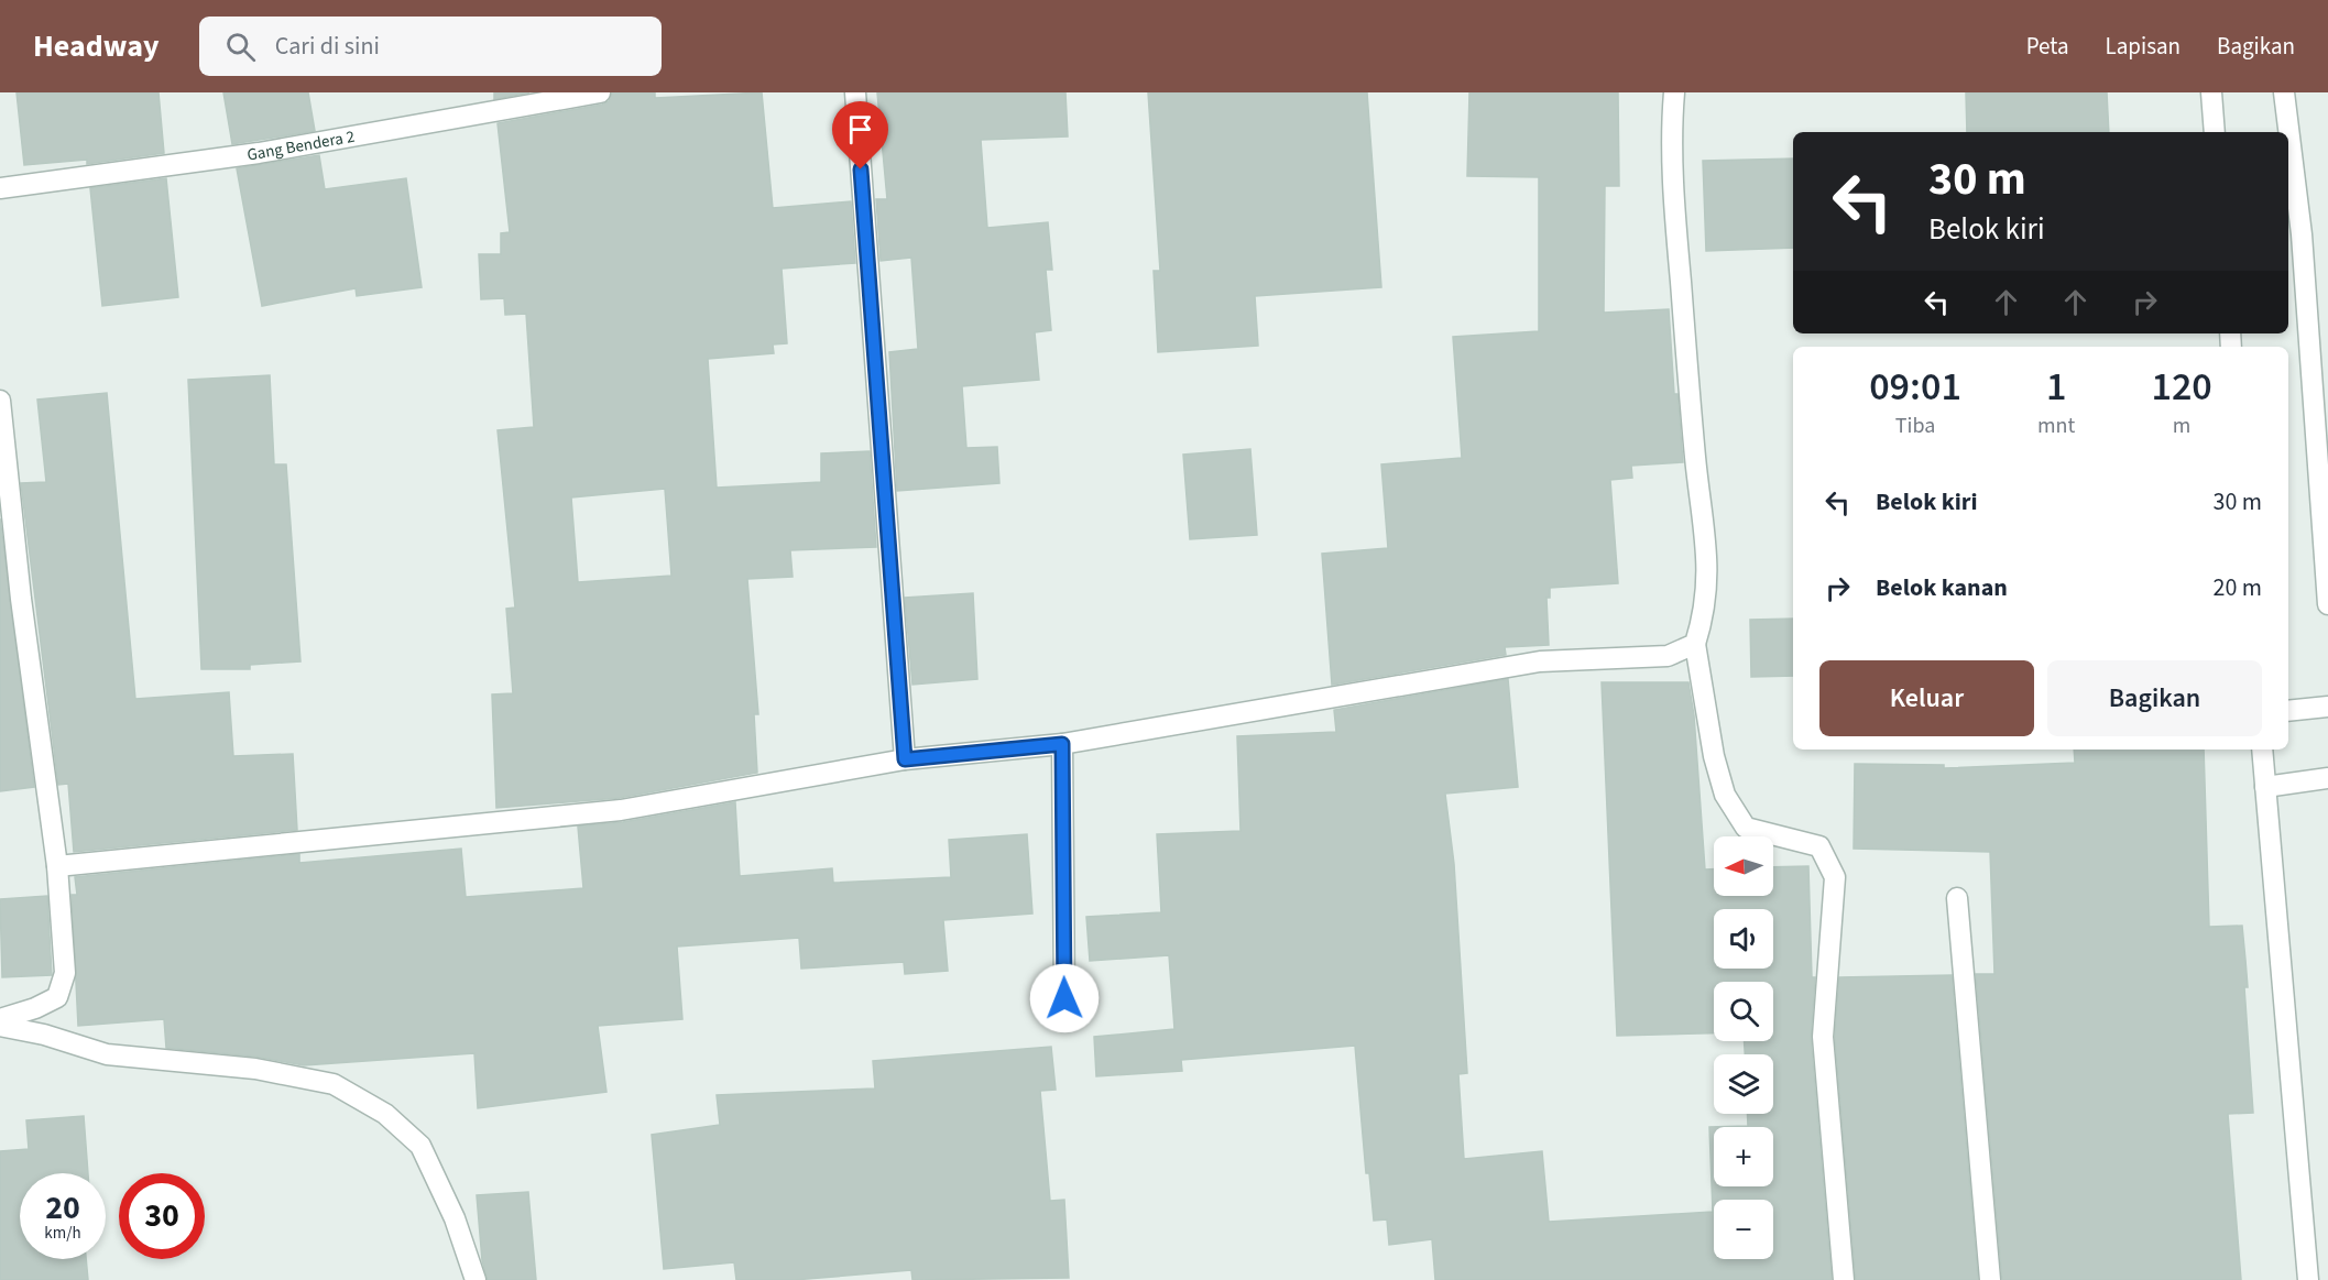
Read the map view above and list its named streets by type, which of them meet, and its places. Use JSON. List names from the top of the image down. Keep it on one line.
{"streets":{"street":["Gang Bendera 2"]},"north":"left","page":{"header":"Headway","search":"Cari di sini","nav":["Peta","Lapisan","Bagikan"],"turn":["30 m","Belok kiri"],"eta":["09:01","Tiba","1","mnt","120","m"],"list":[{"name":"Belok kiri","value":"30 m"},{"name":"Belok kanan","value":"20 m"}],"buttons":["Keluar","Bagikan"],"map_buttons":["+","−"],"speed":"20 km/h","limit":"30"}}
